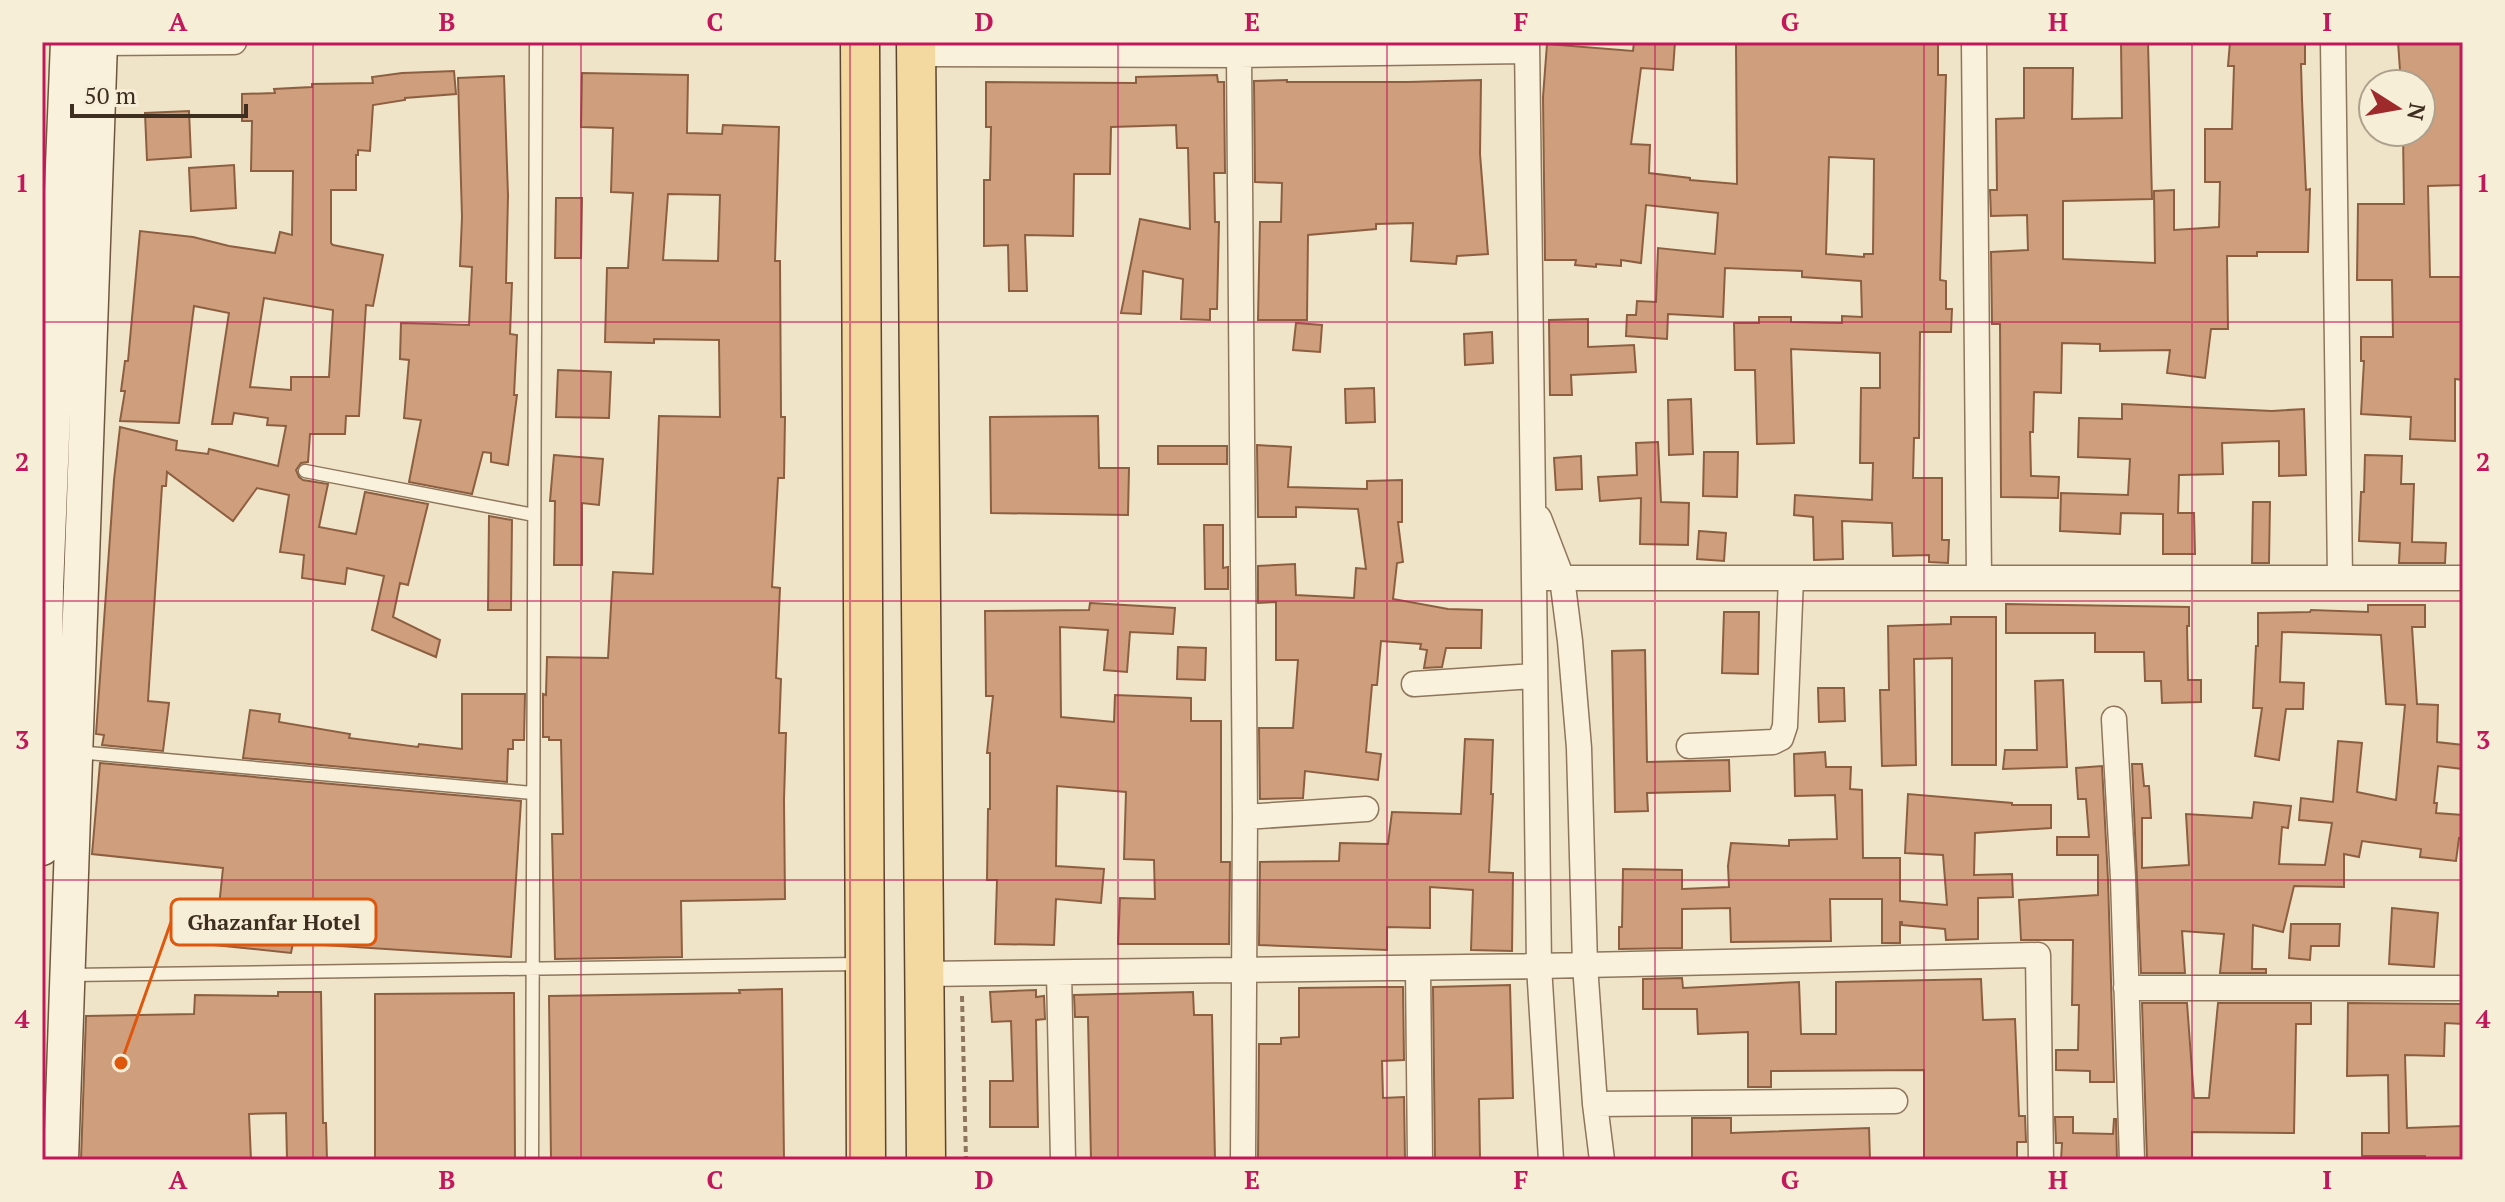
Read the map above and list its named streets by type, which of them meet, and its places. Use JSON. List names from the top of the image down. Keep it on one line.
{"places":["Ghazanfar Hotel"],"scale_bar":"50 m","north":"right","grid":{"columns":["A","B","C","D","E","F","G","H","I"],"rows":["1","2","3","4"]}}
